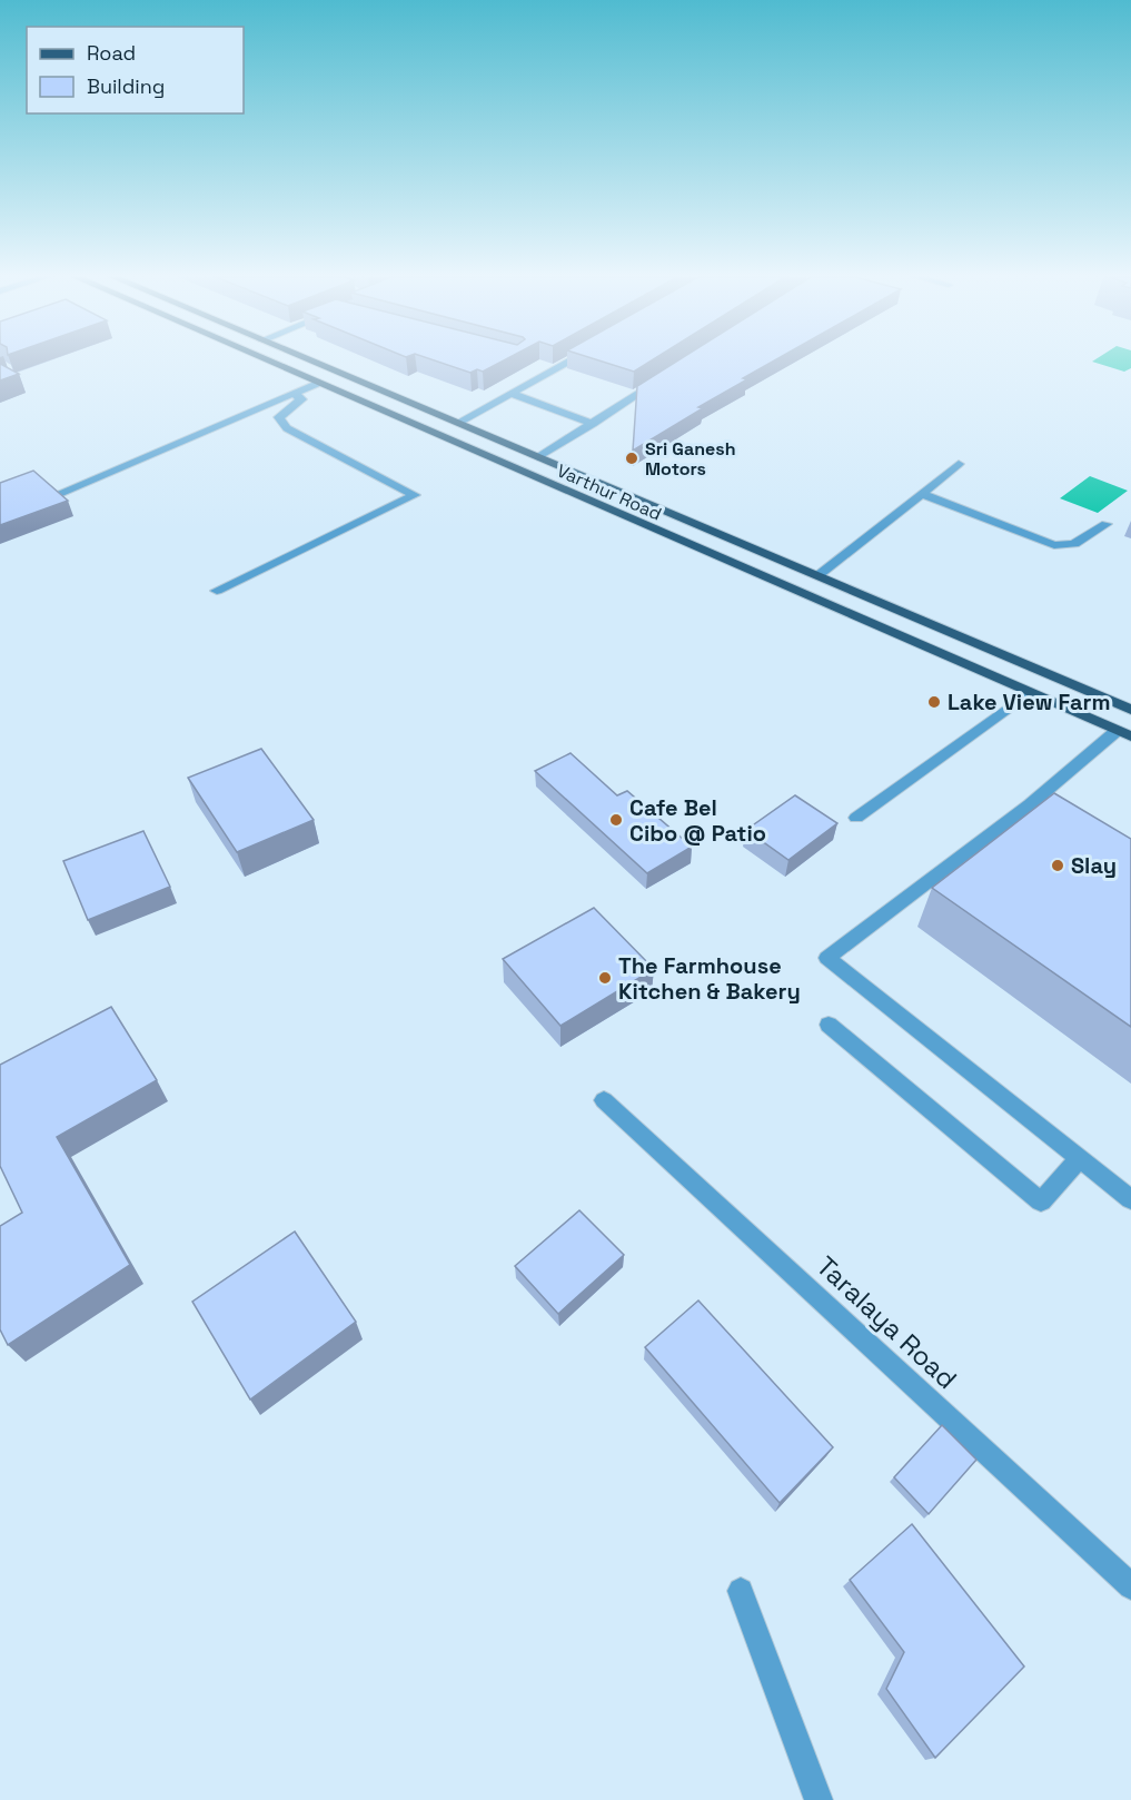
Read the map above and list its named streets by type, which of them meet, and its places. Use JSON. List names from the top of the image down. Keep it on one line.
{"streets":{"main road":["Varthur Road"],"street":["Taralaya Road"]},"places":["Sri Ganesh Motors","Lake View Farm","Cafe Bel Cibo @ Patio","Slay","The Farmhouse Kitchen & Bakery"],"legend":["Road","Building"]}
